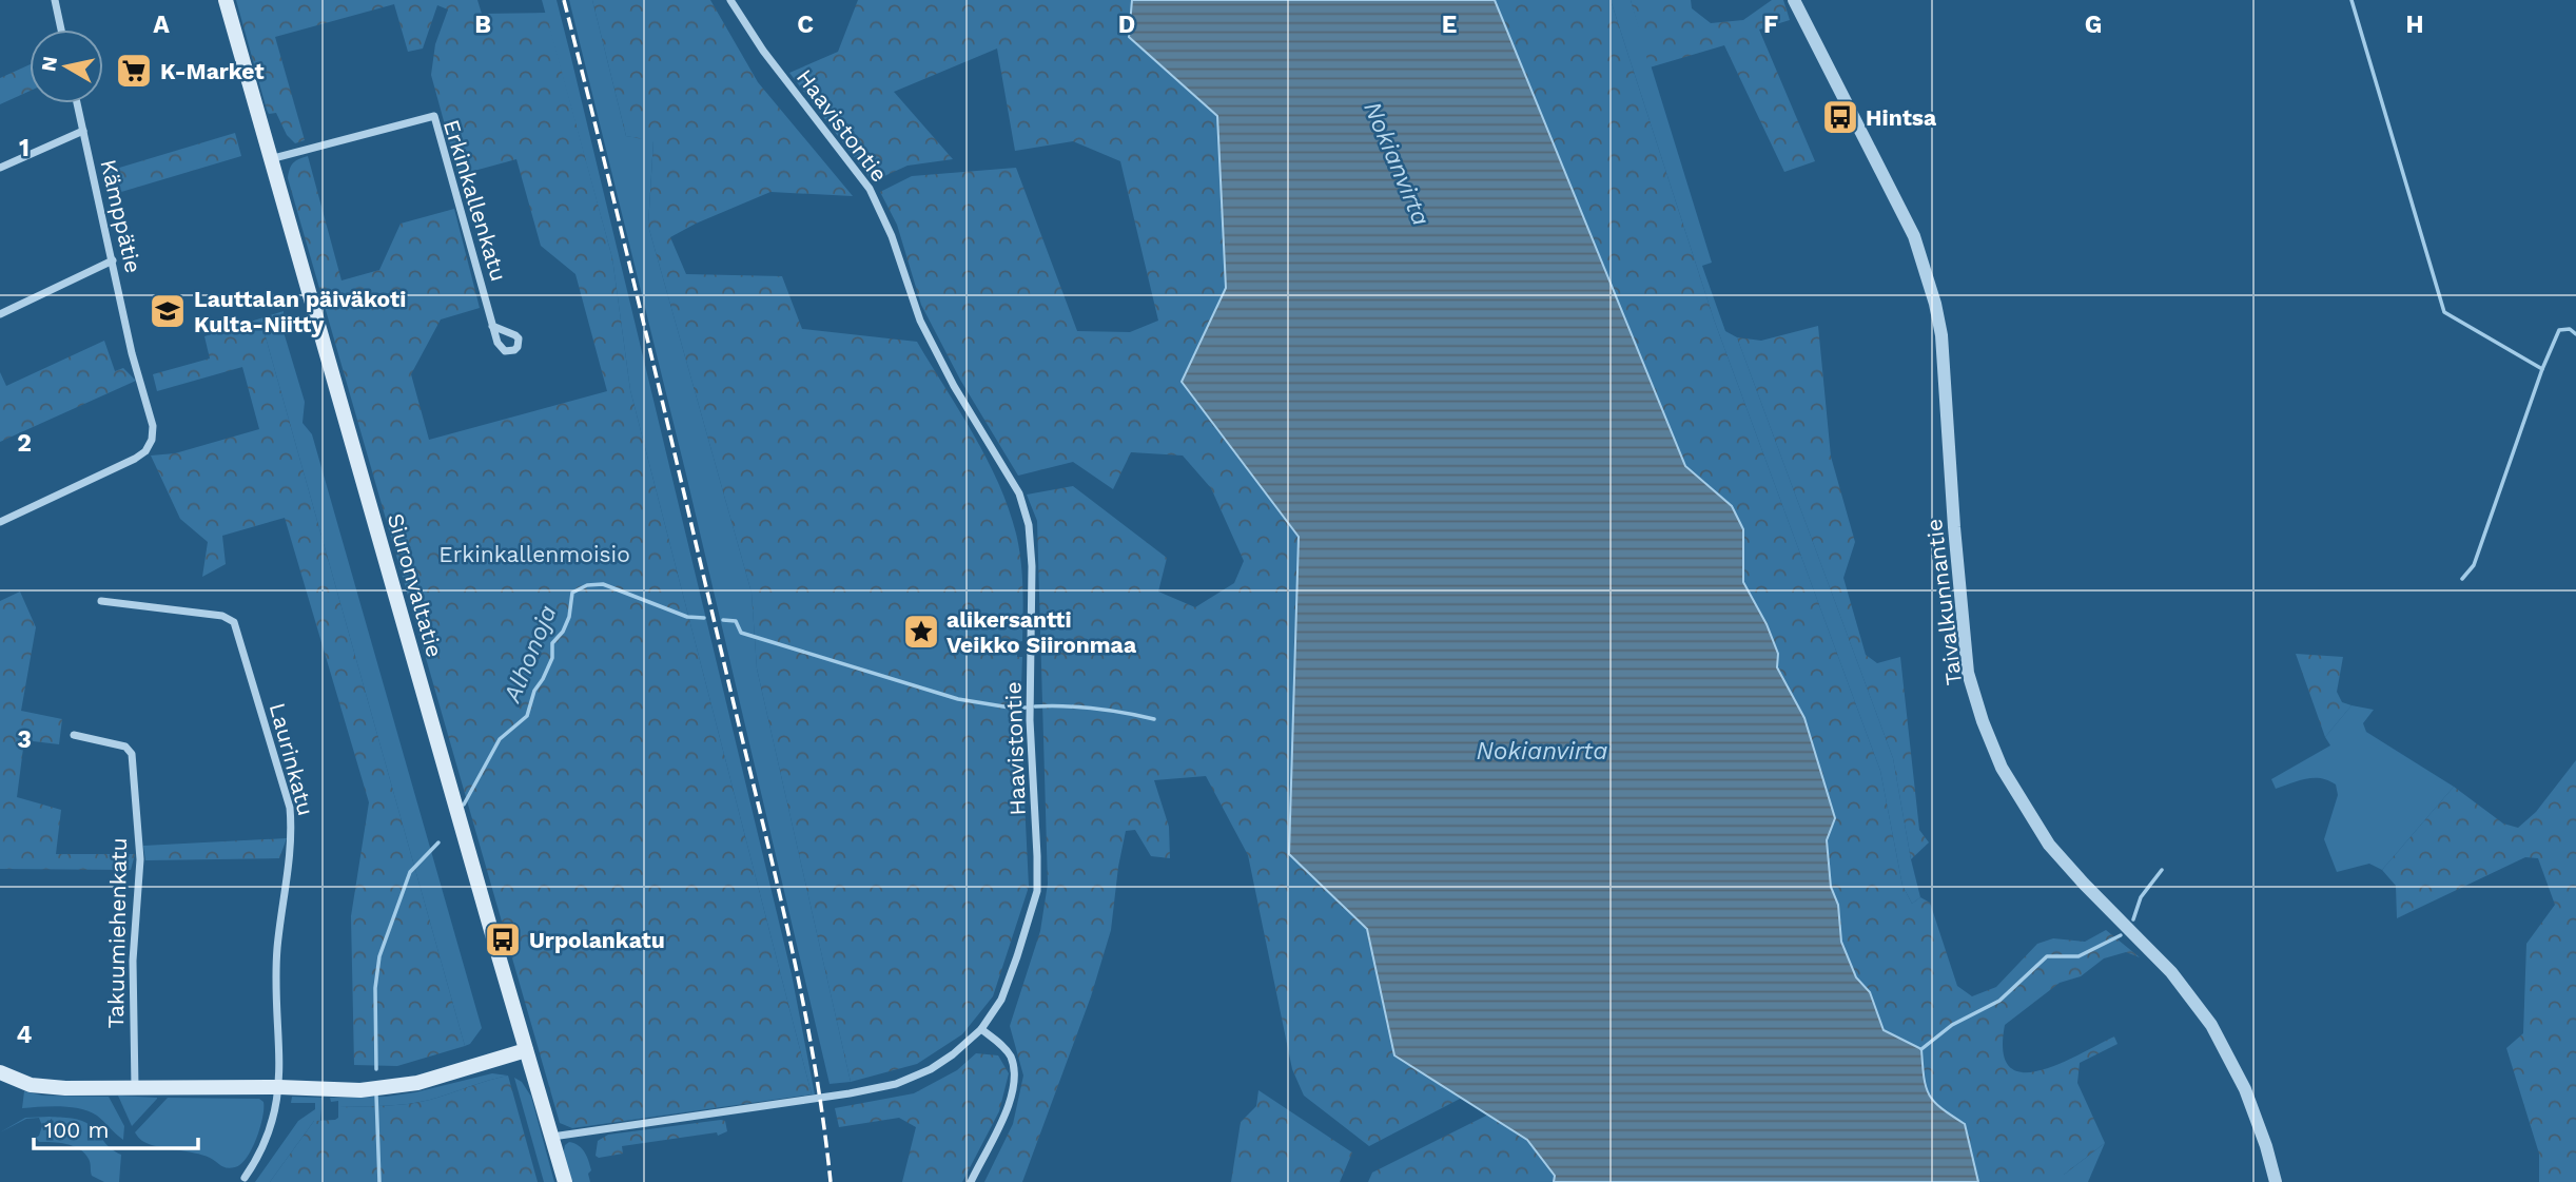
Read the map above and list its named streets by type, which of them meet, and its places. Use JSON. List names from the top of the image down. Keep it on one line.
{"streets":{"main road":["Siuronvaltatie"],"street":["Haavistontie","Erkinkallenkatu","Kämppätie","Taivalkunnantie","Laurinkatu","Takuumiehenkatu"]},"crossings":[["Haavistontie","Siuronvaltatie"],["Erkinkallenkatu","Siuronvaltatie"]],"water":["Nokianvirta","Alhonoja"],"parks":["Erkinkallenmoisio"],"places":{"supermarket":["K-Market"],"bus stop":["Hintsa","Urpolankatu"],"school or university":["Lauttalan päiväkoti Kulta-Niitty"],"place":["alikersantti Veikko Siironmaa"]},"scale_bar":"100 m","north":"left","grid":{"columns":["A","B","C","D","E","F","G","H"],"rows":["1","2","3","4"]}}
